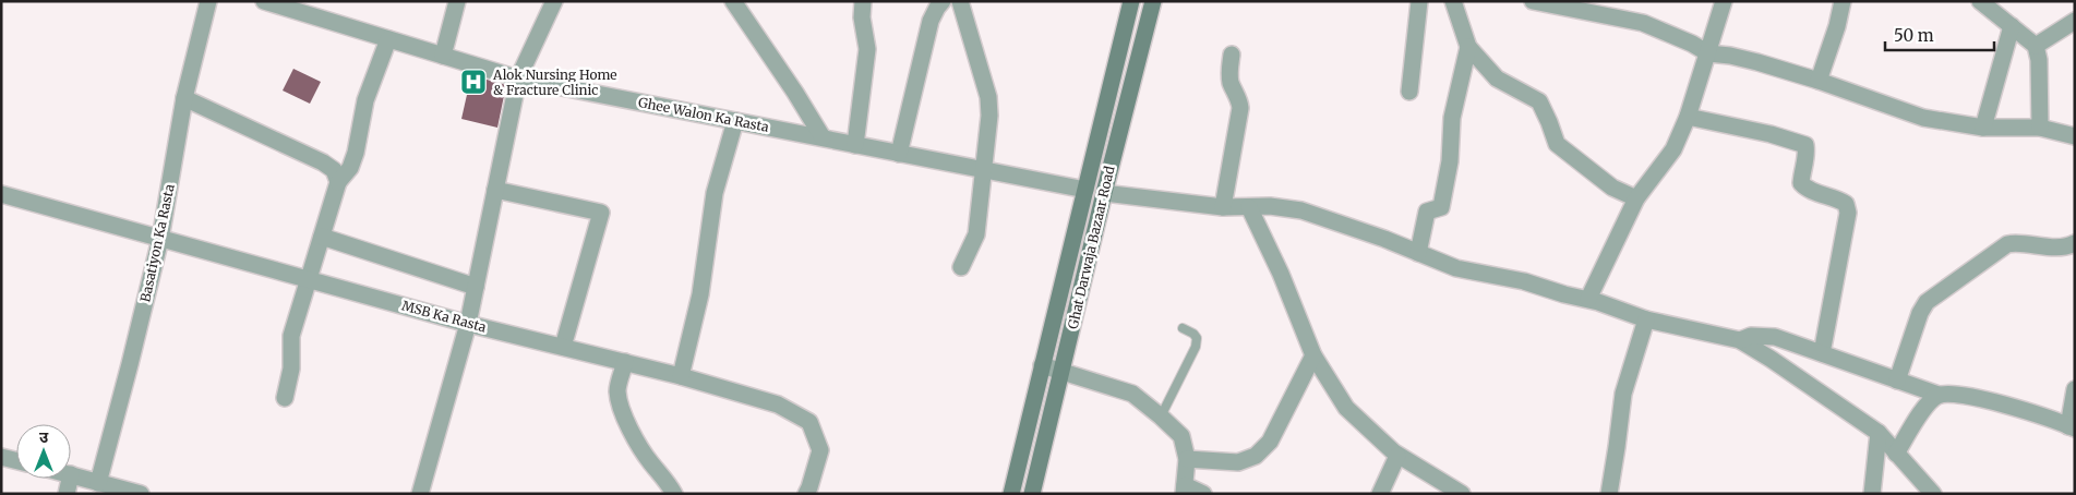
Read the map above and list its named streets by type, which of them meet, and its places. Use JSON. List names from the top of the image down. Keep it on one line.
{"streets":{"street":["Ghee Walon Ka Rasta","Basatiyon Ka Rasta","Ghat Darwaja Bazaar Road","MSB Ka Rasta"]},"crossings":[["Basatiyon Ka Rasta","MSB Ka Rasta"]],"places":{"hospital":["Alok Nursing Home & Fracture Clinic"]},"scale_bar":"50 m","north":"top"}
